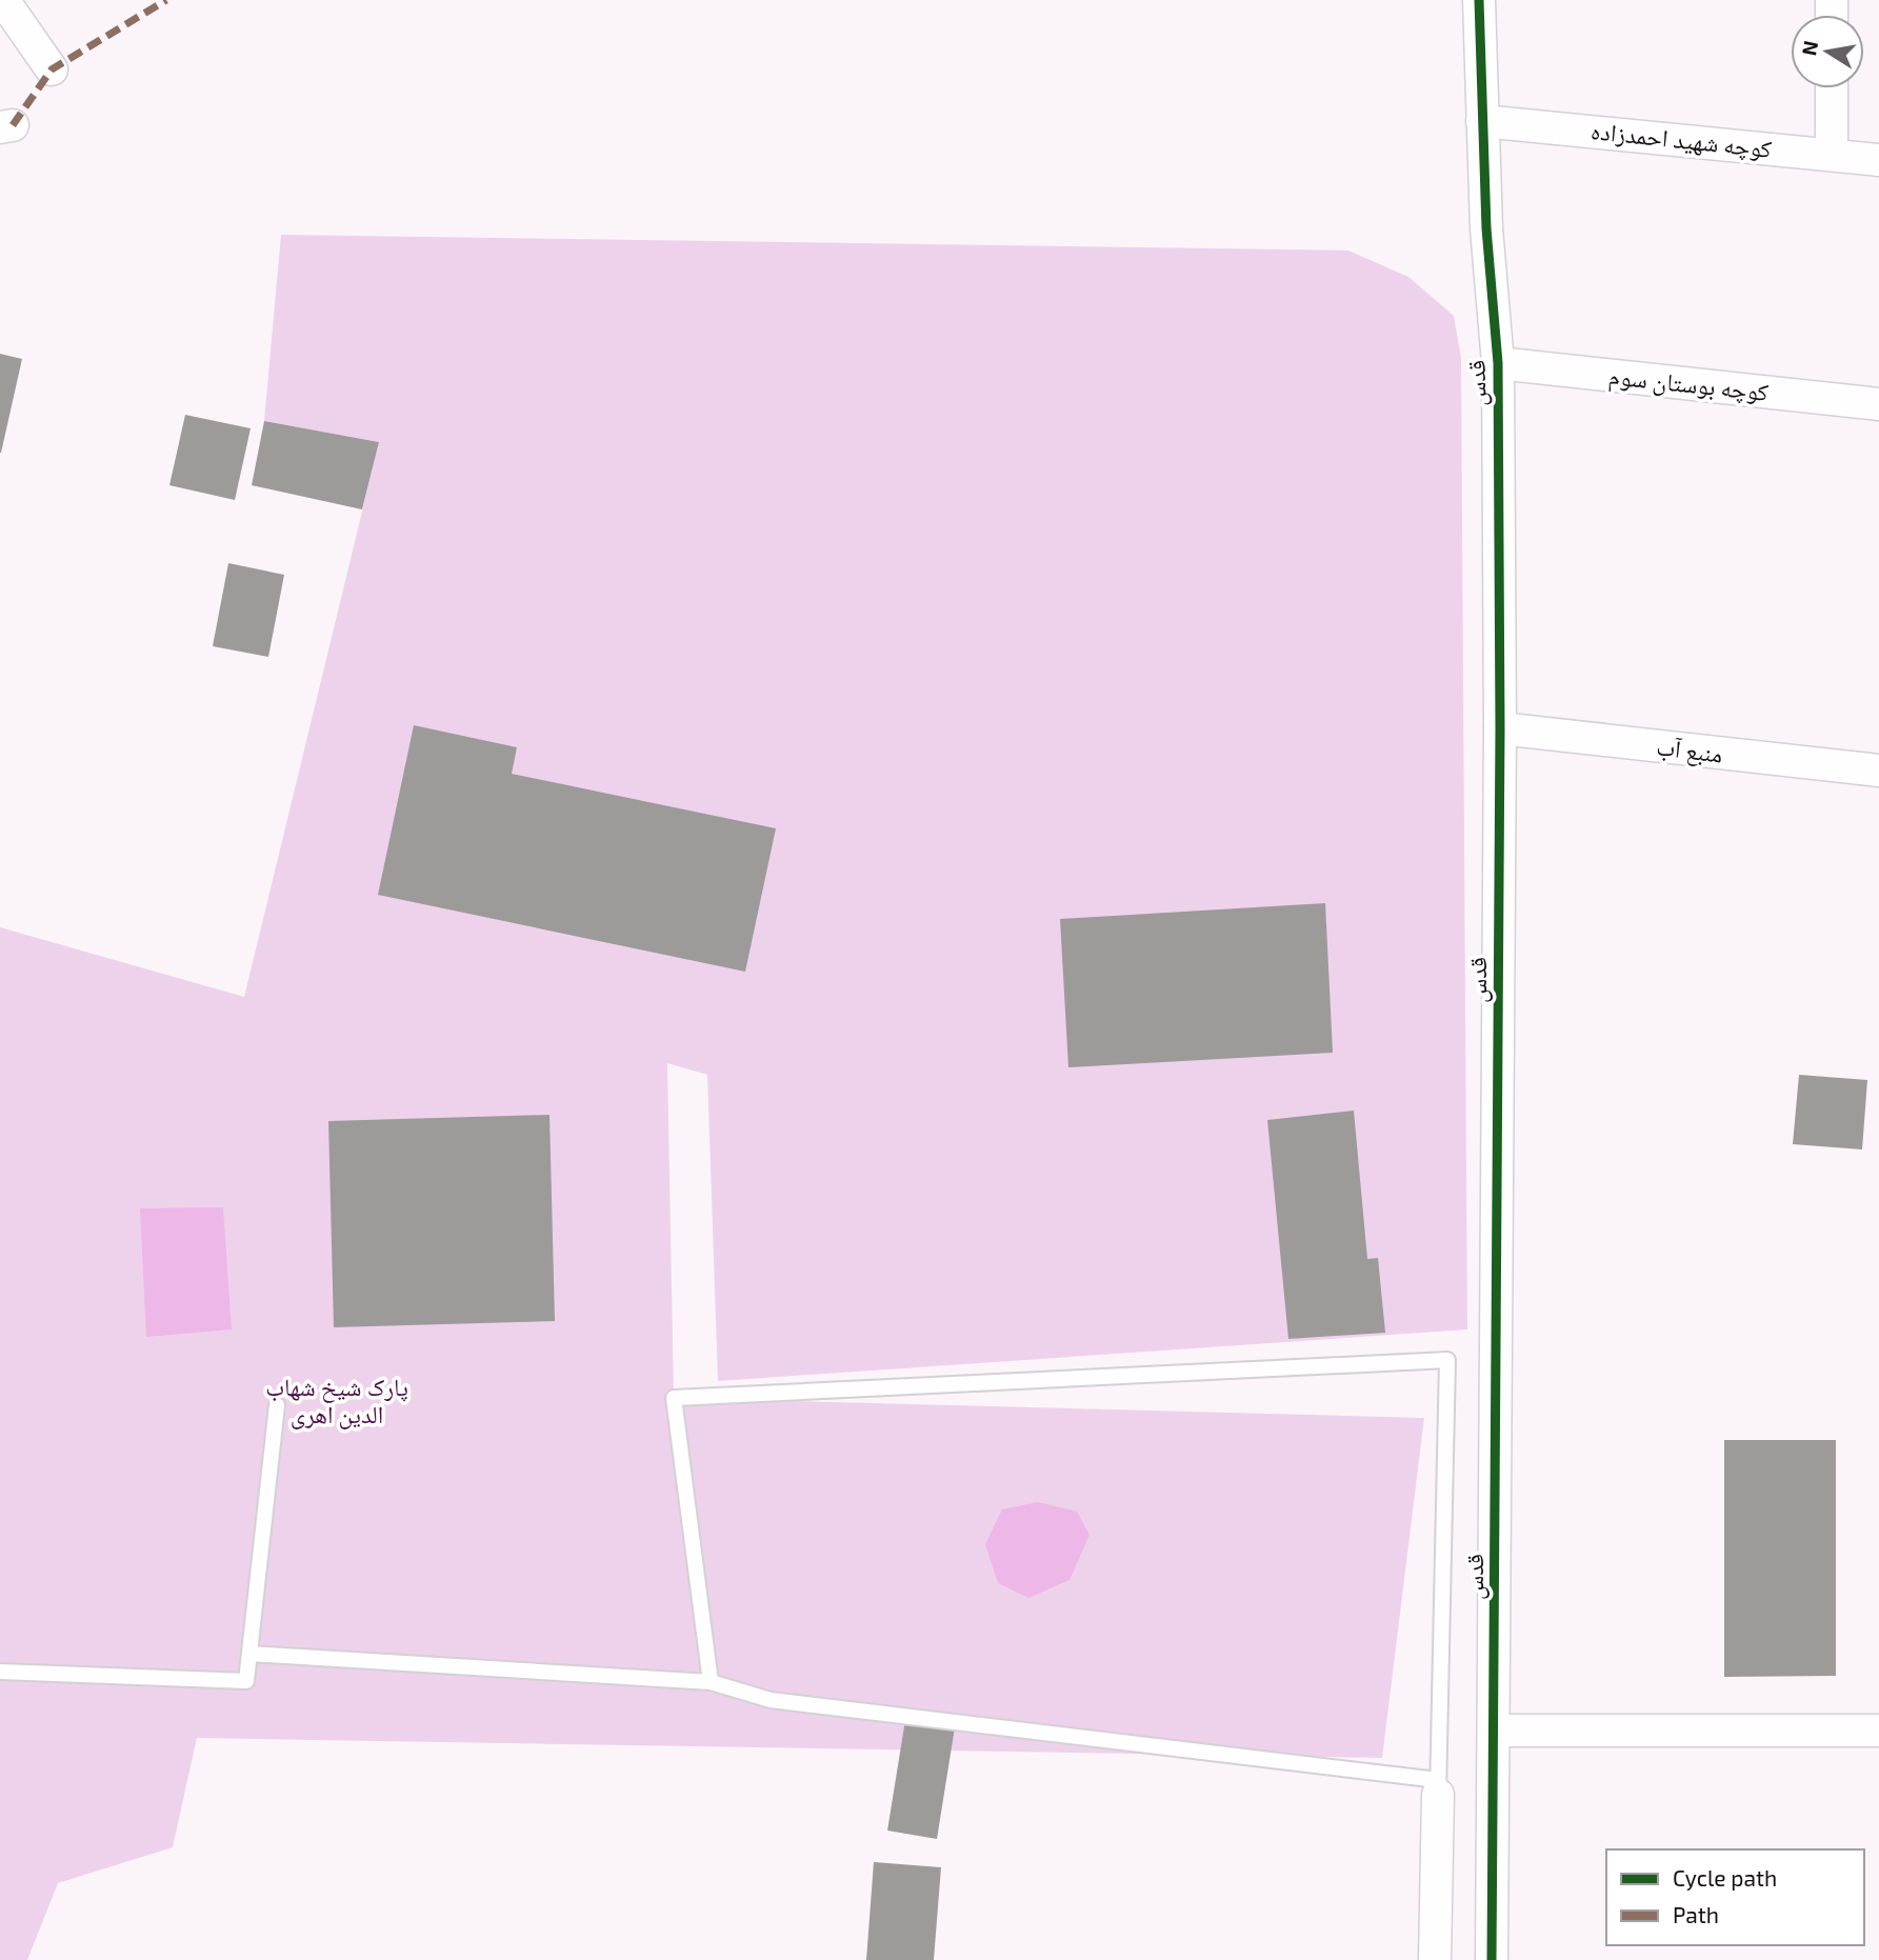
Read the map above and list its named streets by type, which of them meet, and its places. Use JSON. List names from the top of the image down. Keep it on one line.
{"streets":{"street":["کوچه شهید احمدزاده","قدس","کوچه بوستان سوم","منبع آب"]},"crossings":[["کوچه شهید احمدزاده","قدس"],["قدس","کوچه بوستان سوم"],["قدس","منبع آب"]],"parks":["پارک شیخ شهاب الدین اهری"],"legend":["Cycle path","Path"],"north":"left"}
